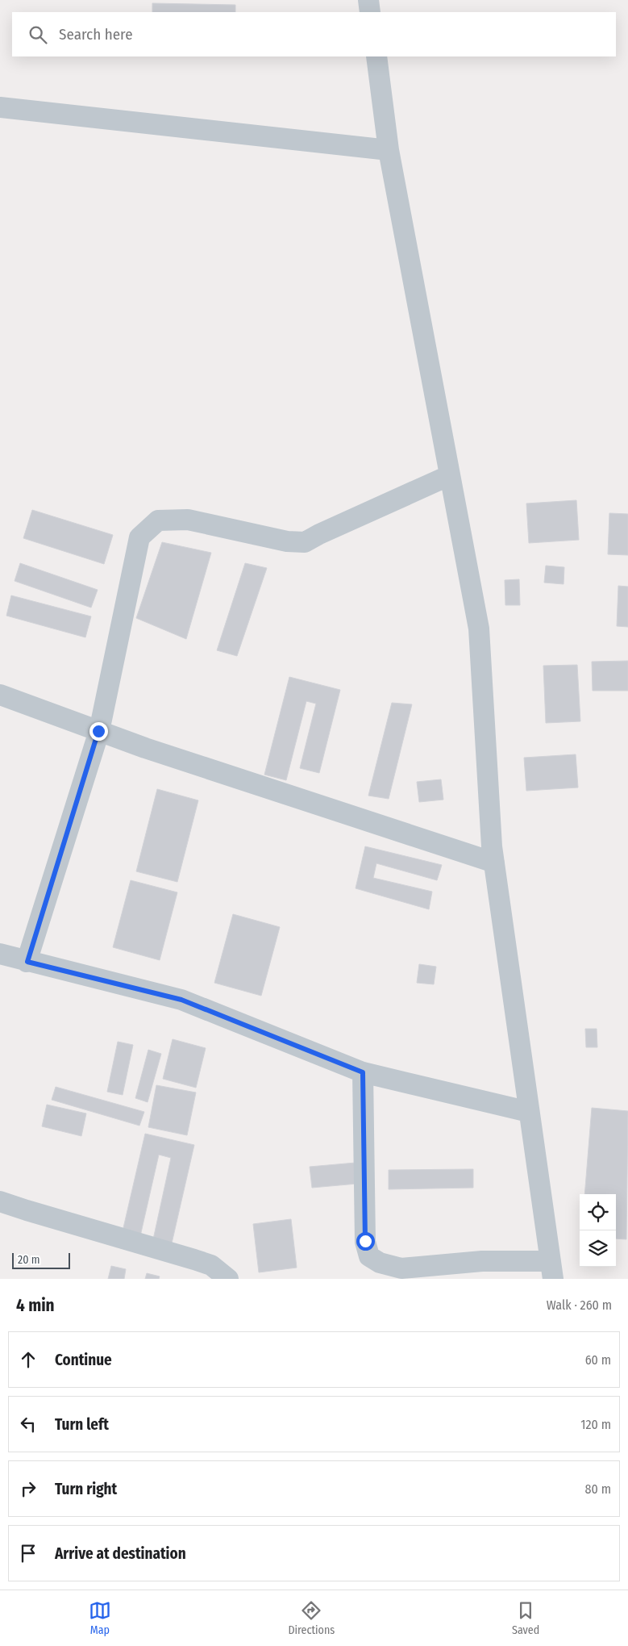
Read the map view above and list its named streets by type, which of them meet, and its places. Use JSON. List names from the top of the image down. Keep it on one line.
{"scale_bar":"20 m","page":{"search":"Search here","scale":"20 m","heading":["4 min","Walk · 260 m"],"list":[["Continue","60 m"],["Turn left","120 m"],["Turn right","80 m"],"Arrive at destination"],"nav":["Map","Directions","Saved"]}}
